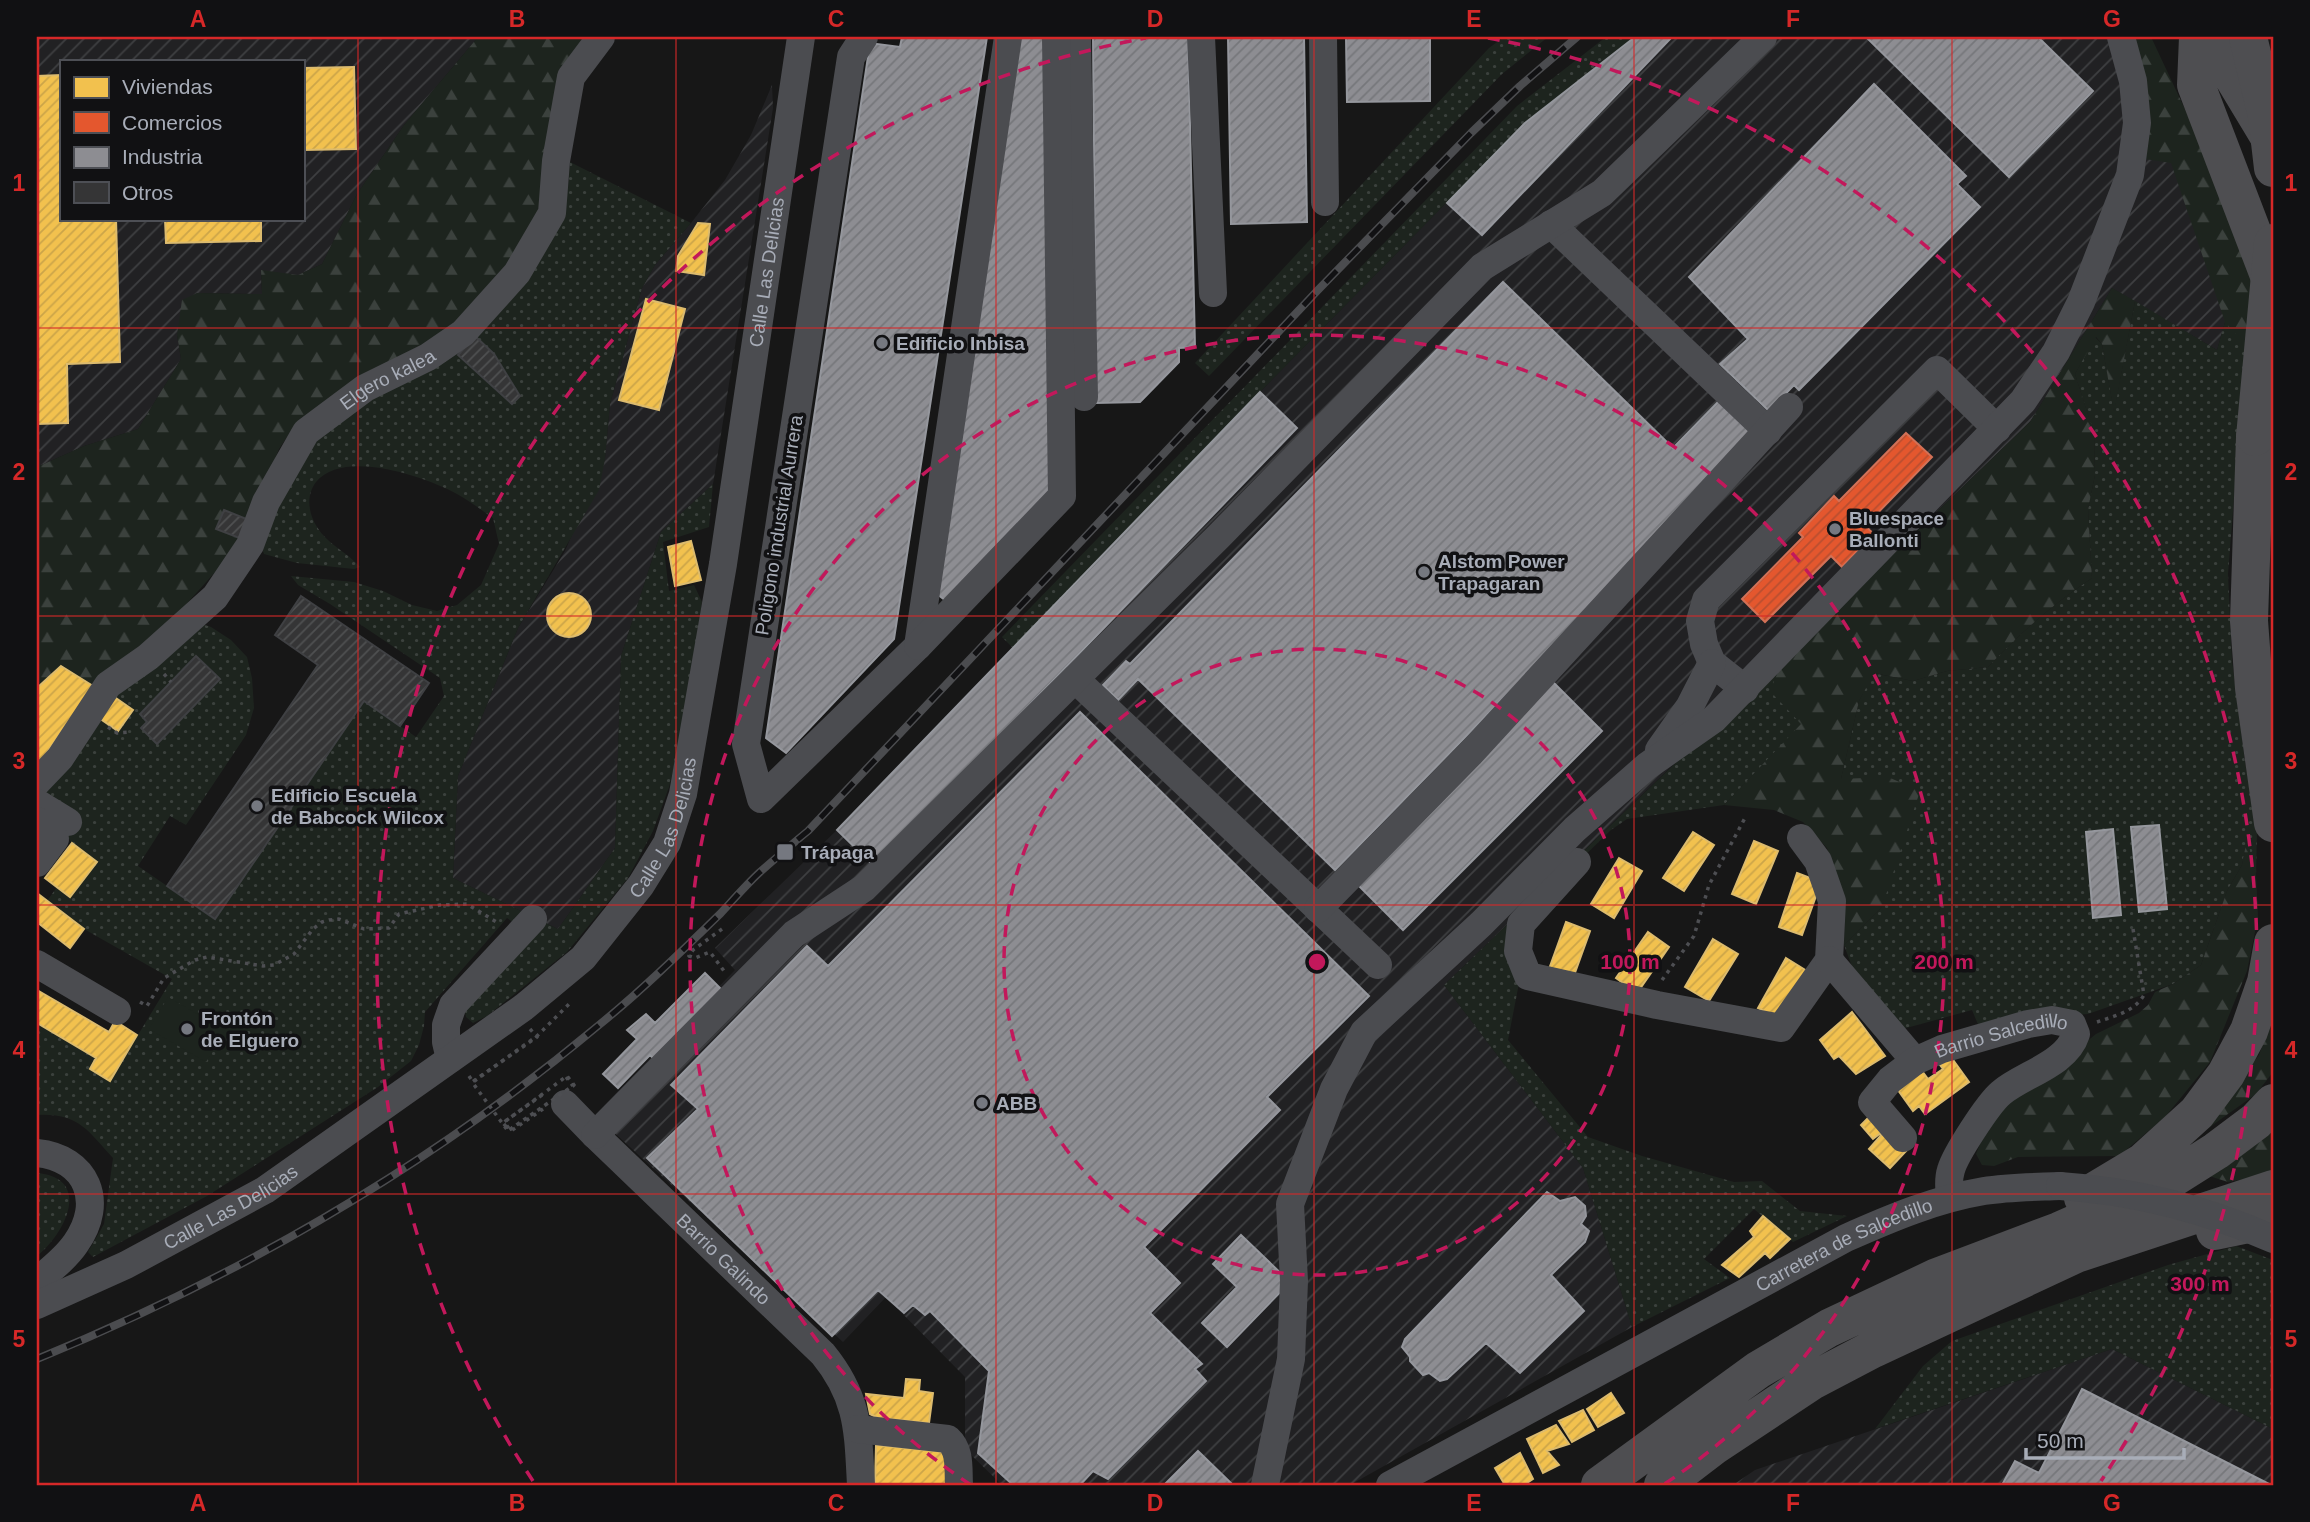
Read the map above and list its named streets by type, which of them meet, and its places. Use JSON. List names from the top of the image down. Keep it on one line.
{"streets":{"street":["Calle Las Delicias","Elgero kalea","Poligono industrial Aurrera","Barrio Salcedillo","Carretera de Salcedillo","Barrio Galindo"]},"crossings":[["Barrio Salcedillo","Carretera de Salcedillo"]],"places":{"other":["Edificio Inbisa","Bluespace Ballonti","Alstom Power Trapagaran","Edificio Escuela de Babcock Wilcox","Frontón de Elguero","ABB"],"transit":["Trápaga"]},"legend":["Viviendas","Comercios","Industria","Otros"],"scale_bar":"50 m","grid":{"columns":["A","B","C","D","E","F","G"],"rows":["1","2","3","4","5"]},"rings":["100 m","200 m","300 m"]}
